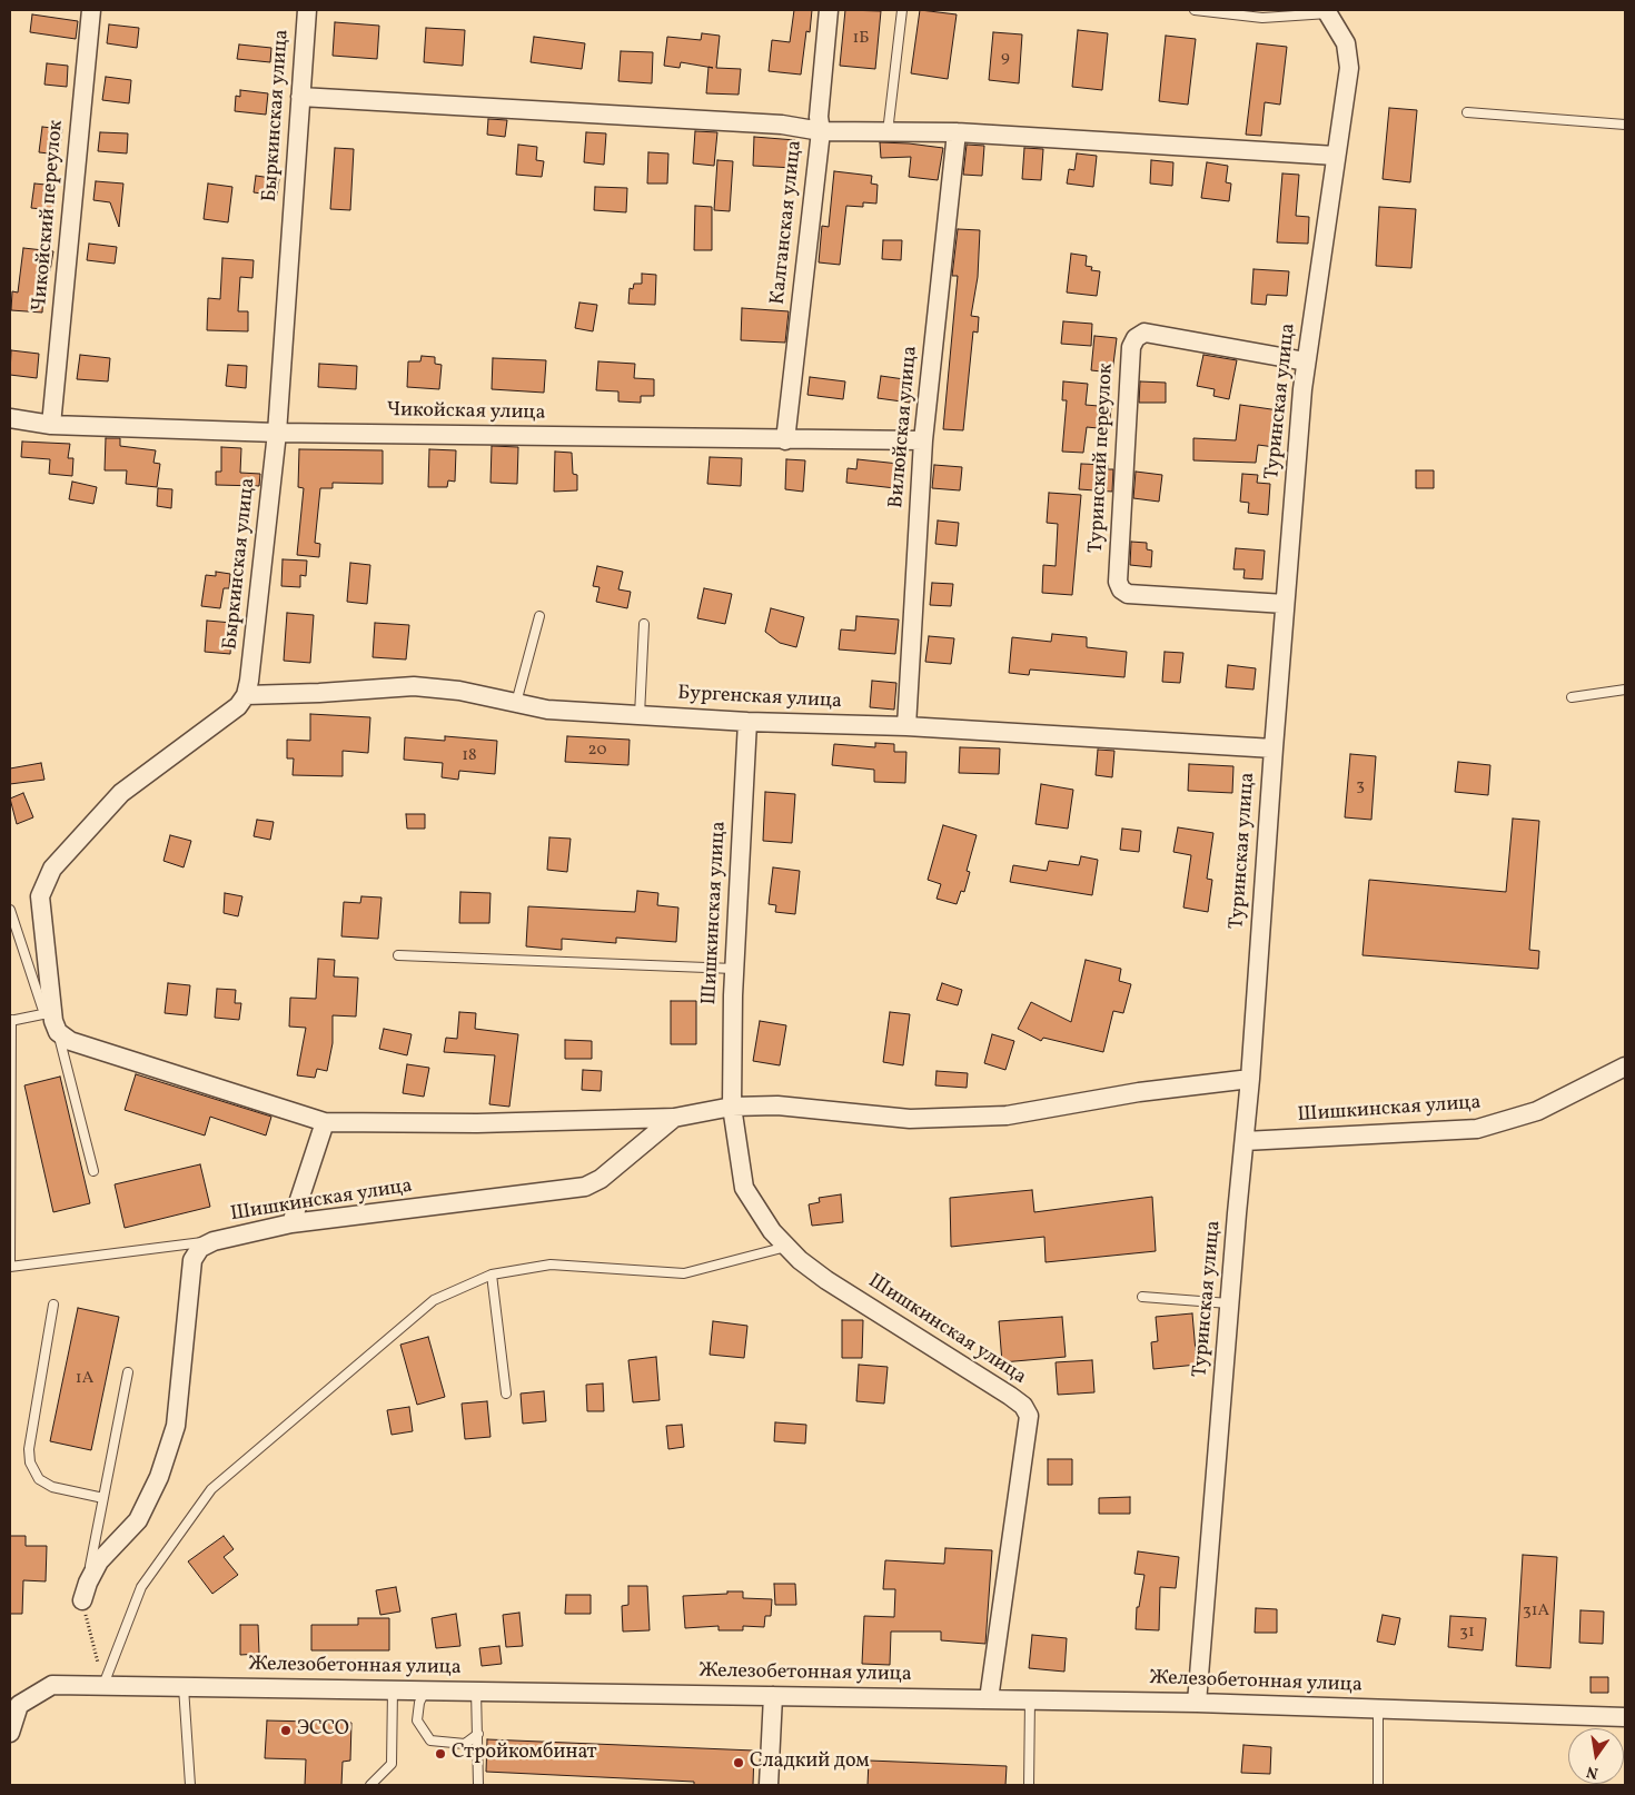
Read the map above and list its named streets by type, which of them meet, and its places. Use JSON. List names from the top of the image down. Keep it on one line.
{"streets":{"street":["Быркинская улица","Чикойский переулок","Калганская улица","Туринская улица","Чикойская улица","Вилюйская улица","Туринский переулок","Бургенская улица","Шишкинская улица","Железобетонная улица"]},"crossings":[["Быркинская улица","Чикойская улица"],["Быркинская улица","Бургенская улица"],["Чикойский переулок","Чикойская улица"],["Калганская улица","Чикойская улица"],["Туринская улица","Туринский переулок"],["Туринская улица","Бургенская улица"],["Туринская улица","Шишкинская улица"],["Туринская улица","Железобетонная улица"],["Чикойская улица","Вилюйская улица"],["Вилюйская улица","Бургенская улица"],["Бургенская улица","Шишкинская улица"],["Шишкинская улица","Железобетонная улица"]],"places":["ЭССО","Стройкомбинат","Сладкий дом"],"house_numbers":["1Б","9","20","18","3","1А","31А","31"],"north":"bottom"}
